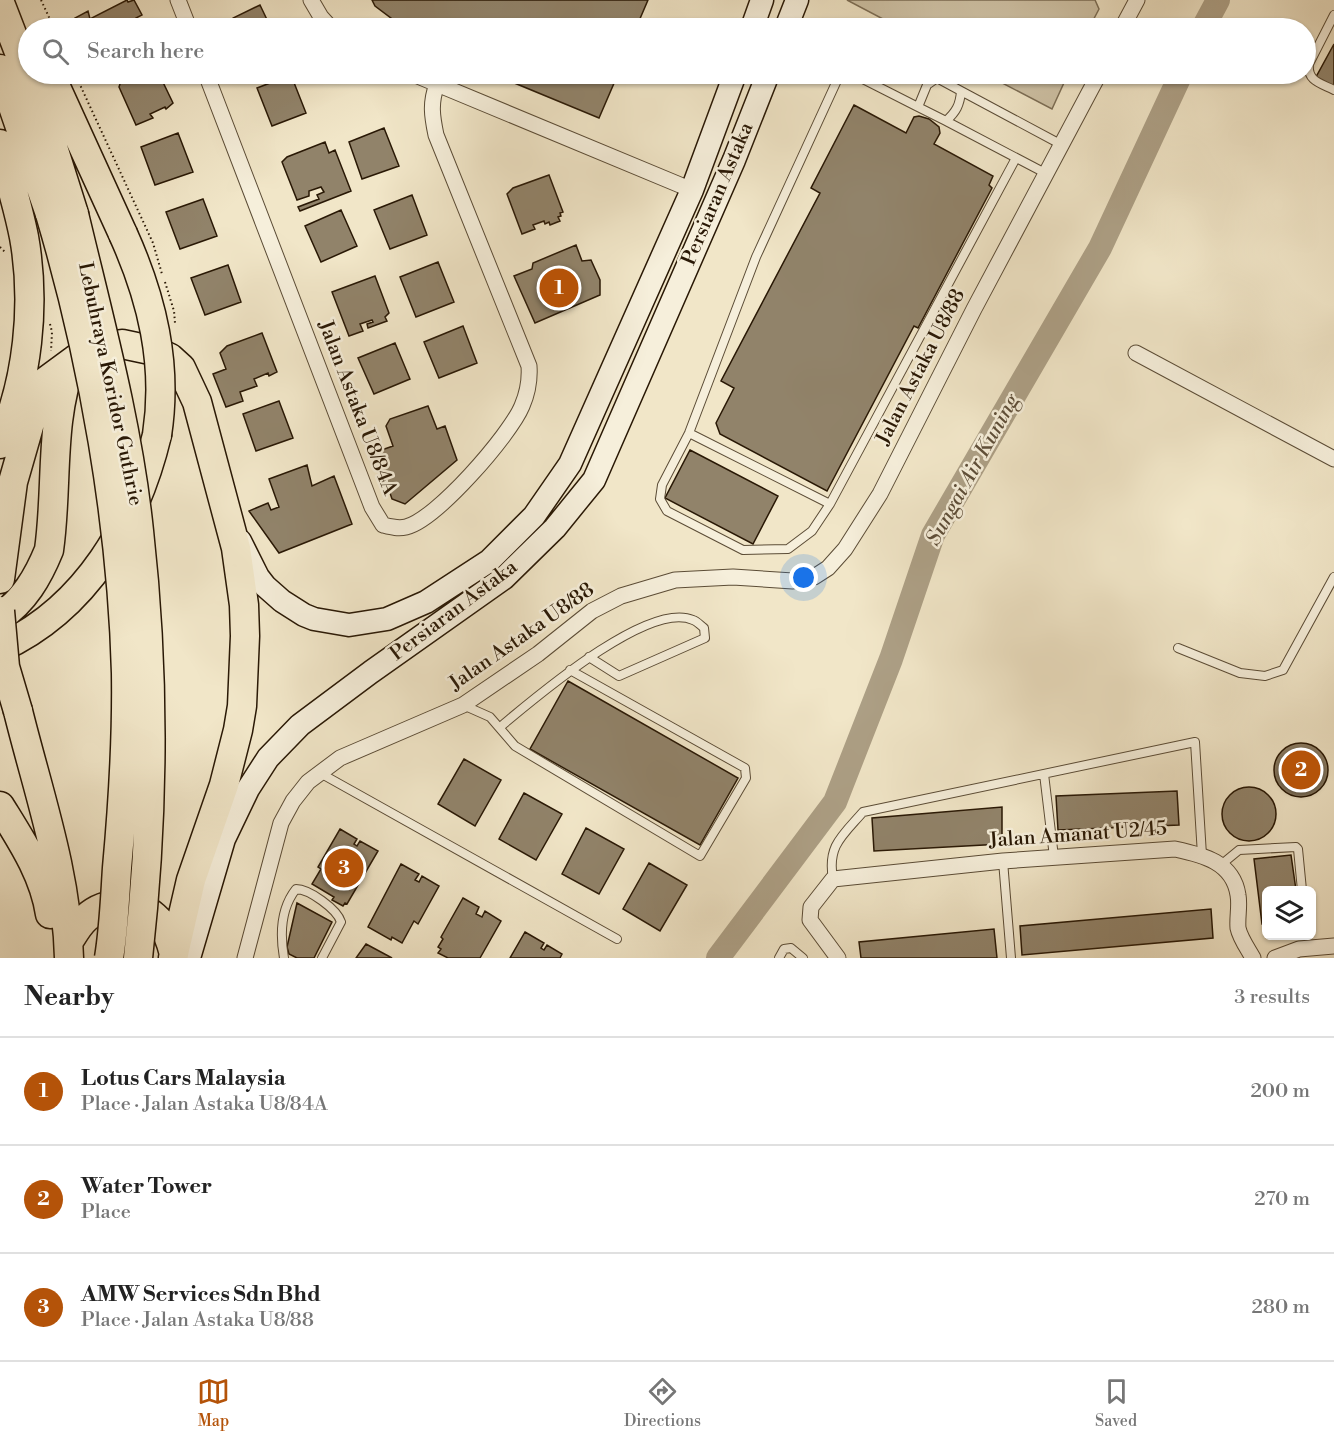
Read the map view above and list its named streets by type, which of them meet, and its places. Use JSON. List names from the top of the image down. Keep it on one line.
{"streets":{"highway":["Lebuhraya Koridor Guthrie"],"main road":["Persiaran Astaka"],"street":["Jalan Astaka U8/88","Jalan Astaka U8/84A","Jalan Amanat U2/45"]},"water":["Sungai Air Kuning"],"page":{"search":"Search here","pins":["1","2","3"],"heading":["Nearby","3 results"],"list":[{"mark":"1","name":"Lotus Cars Malaysia","note":"Place · Jalan Astaka U8/84A","value":"200 m"},{"mark":"2","name":"Water Tower","note":"Place","value":"270 m"},{"mark":"3","name":"AMW Services Sdn Bhd","note":"Place · Jalan Astaka U8/88","value":"280 m"}],"nav":["Map","Directions","Saved"]}}
